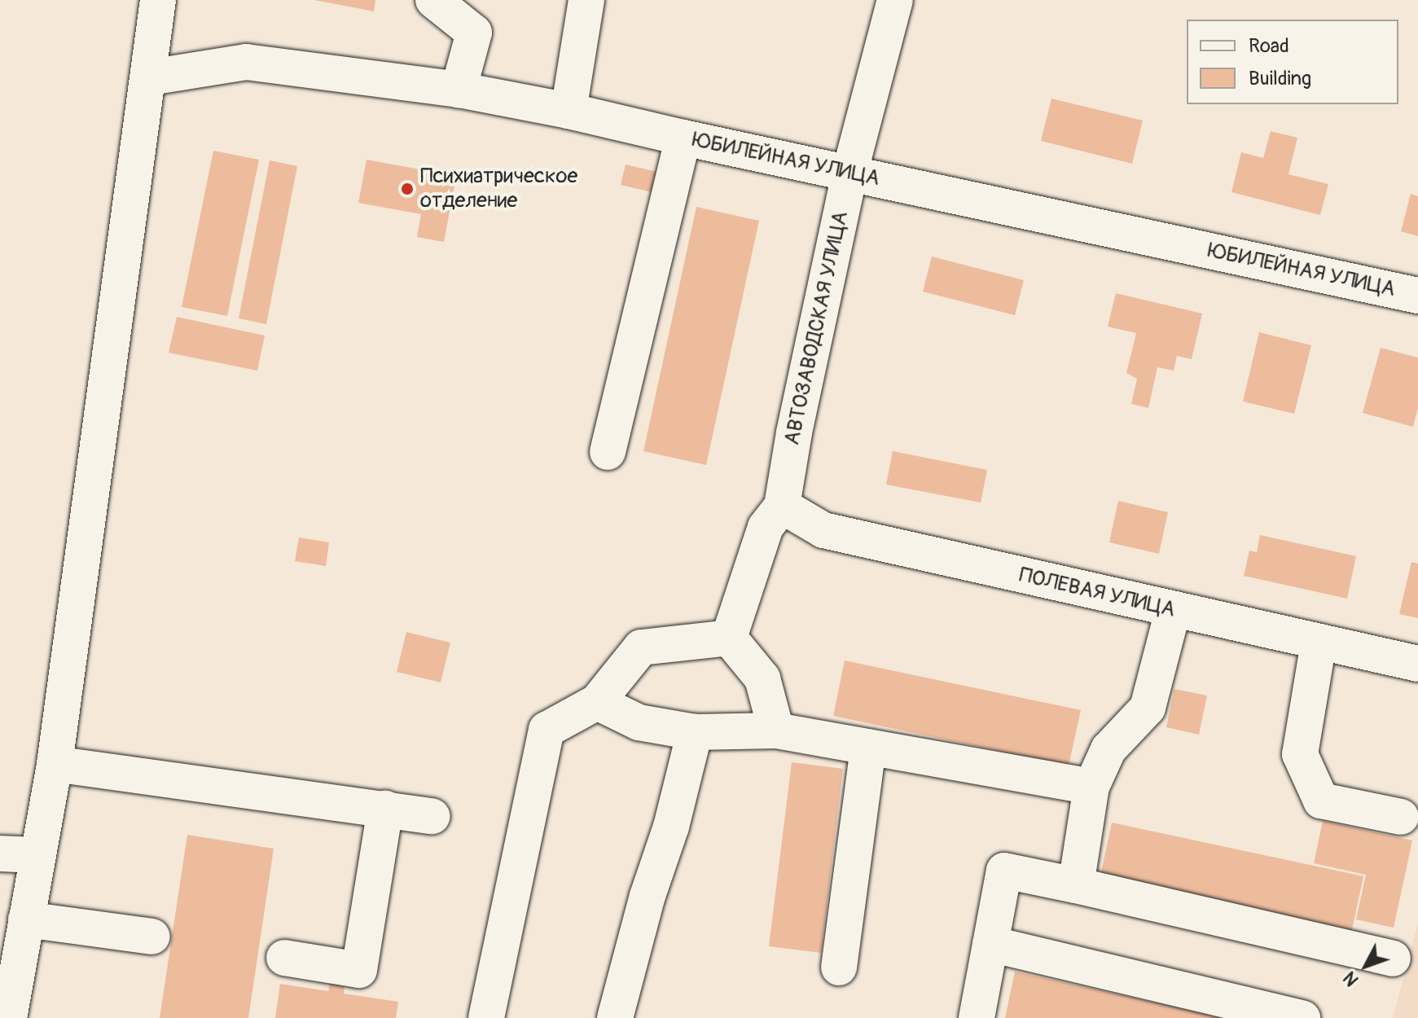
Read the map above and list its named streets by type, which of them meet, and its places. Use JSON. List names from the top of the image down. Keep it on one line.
{"streets":{"street":["ЮБИЛЕЙНАЯ УЛИЦА","АВТОЗАВОДСКАЯ УЛИЦА","ПОЛЕВАЯ УЛИЦА"]},"crossings":[["ЮБИЛЕЙНАЯ УЛИЦА","АВТОЗАВОДСКАЯ УЛИЦА"],["АВТОЗАВОДСКАЯ УЛИЦА","ПОЛЕВАЯ УЛИЦА"]],"places":["Психиатрическое отделение"],"legend":["Road","Building"],"north":"bottom left"}
